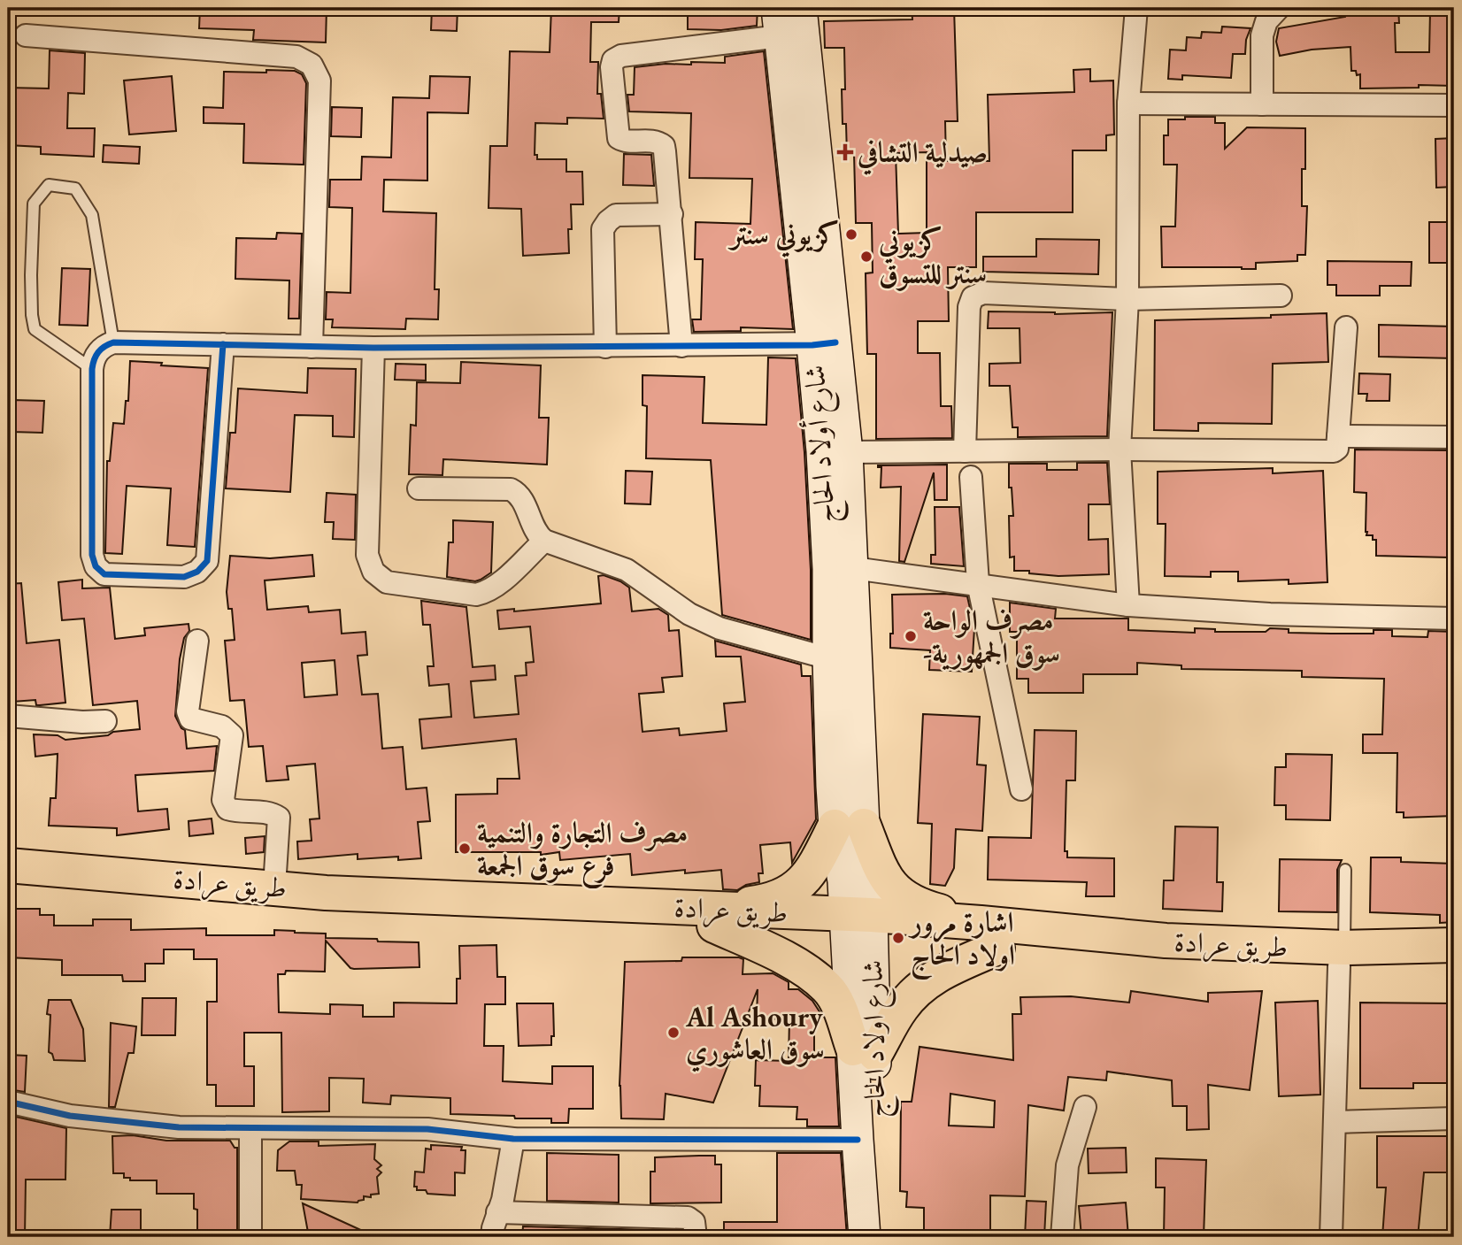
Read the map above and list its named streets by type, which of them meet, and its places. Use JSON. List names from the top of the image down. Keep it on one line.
{"streets":{"main road":["شارع أولاد الحاج","طريق عرادة","شارع اولاد الحاج"]},"crossings":[["شارع أولاد الحاج","طريق عرادة"],["شارع أولاد الحاج","شارع اولاد الحاج"]],"places":{"health":["صيدلية التشافي"],"other":["كزيوني سنتر","كزيوني سنتر للتسوق","مصرف الواحة -سوق الجمهورية","مصرف التجارة والتنمية فرع سوق الجمعة","اشارة مرور اولاد الحاج","Al Ashoury سوق العاشوري"]}}
